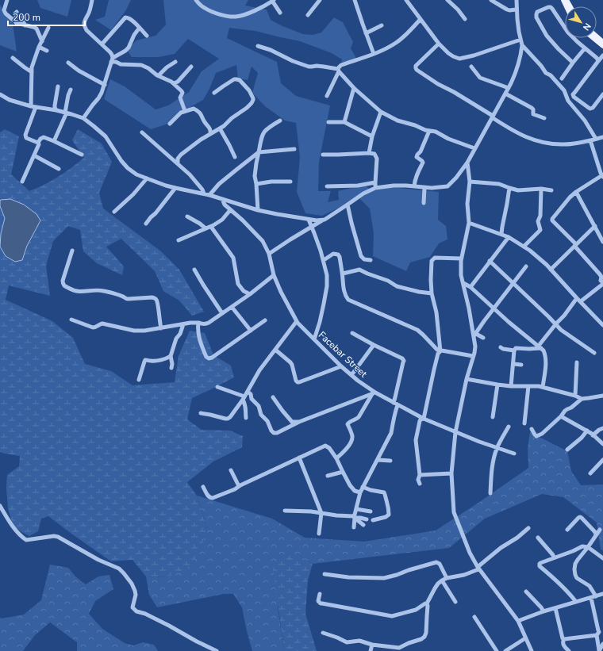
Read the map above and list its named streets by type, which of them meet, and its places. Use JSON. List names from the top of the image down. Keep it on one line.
{"streets":{"street":["Facebar Street"]},"scale_bar":"200 m","north":"bottom right"}
